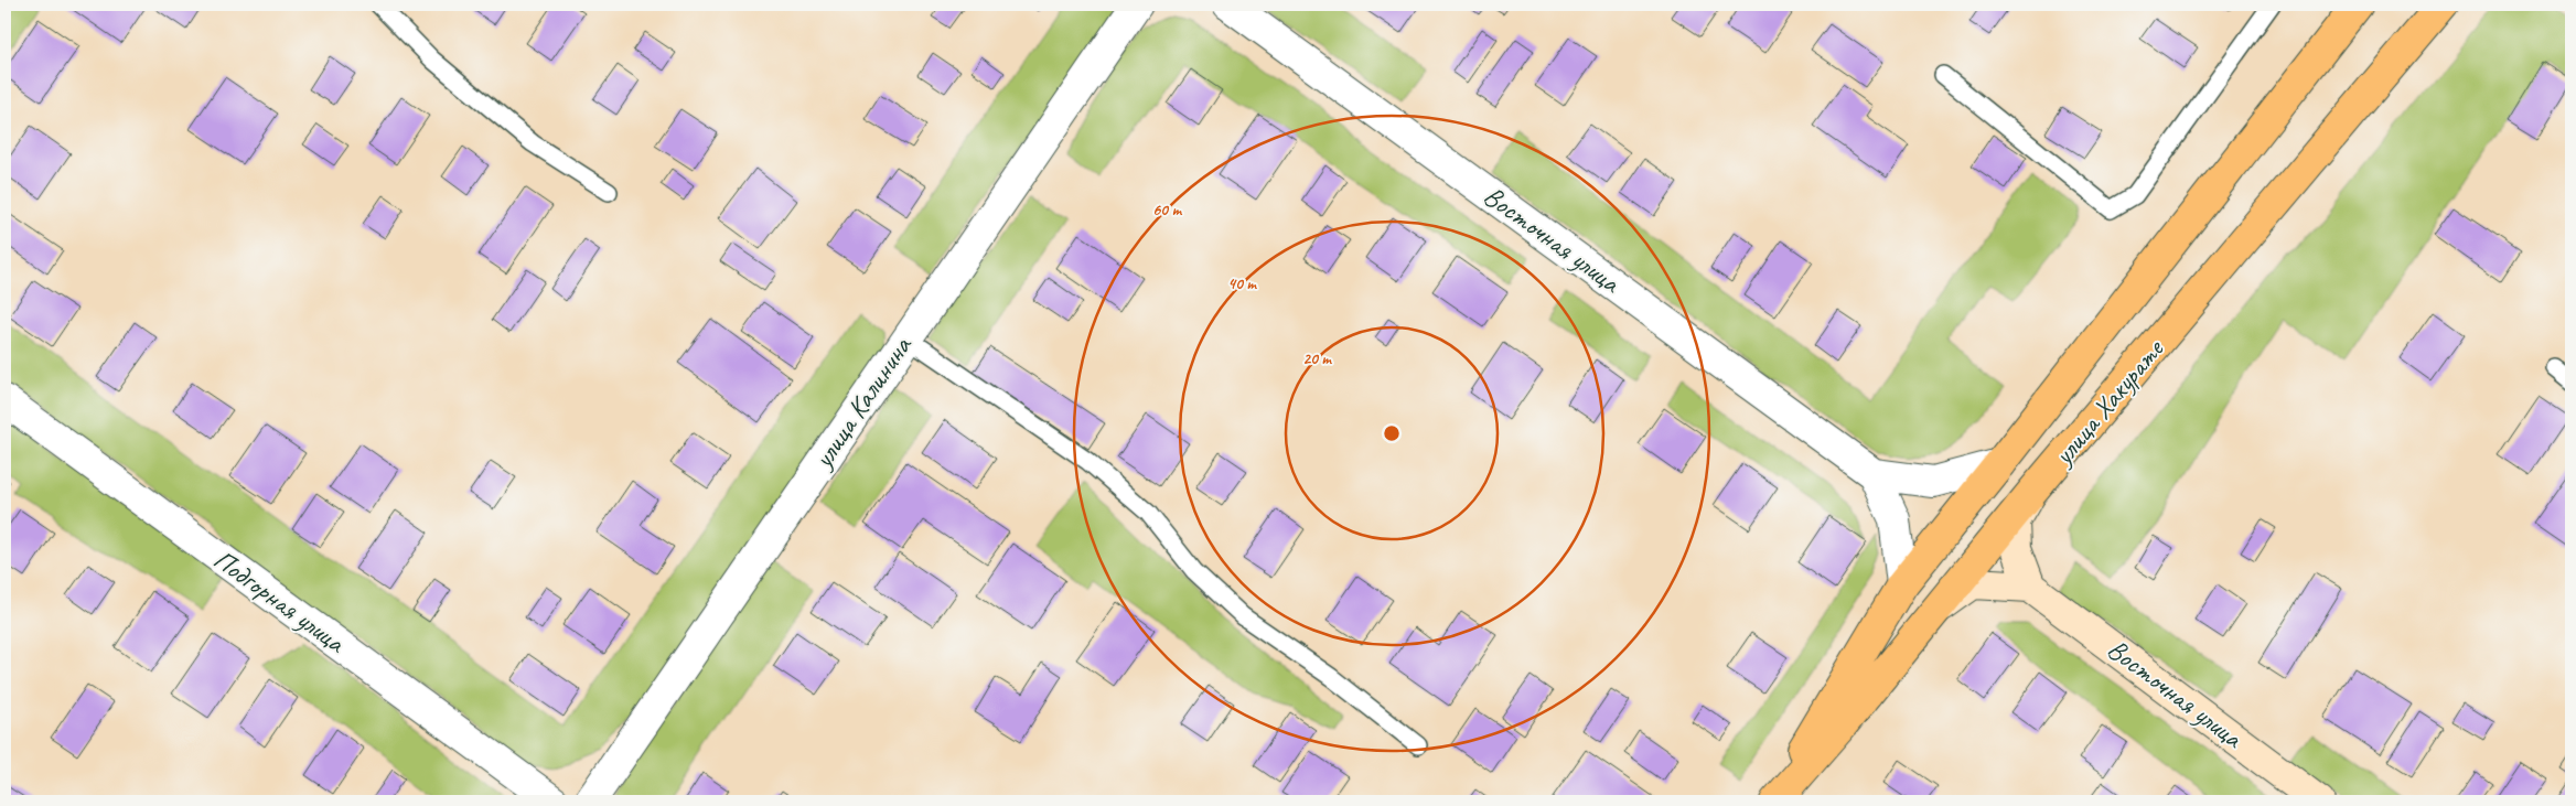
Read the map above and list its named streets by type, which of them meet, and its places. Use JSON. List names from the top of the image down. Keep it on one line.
{"streets":{"main road":["улица Хакурате"],"street":["Восточная улица","улица Калинина","Подгорная улица"]},"rings":["60 m","40 m","20 m"]}
